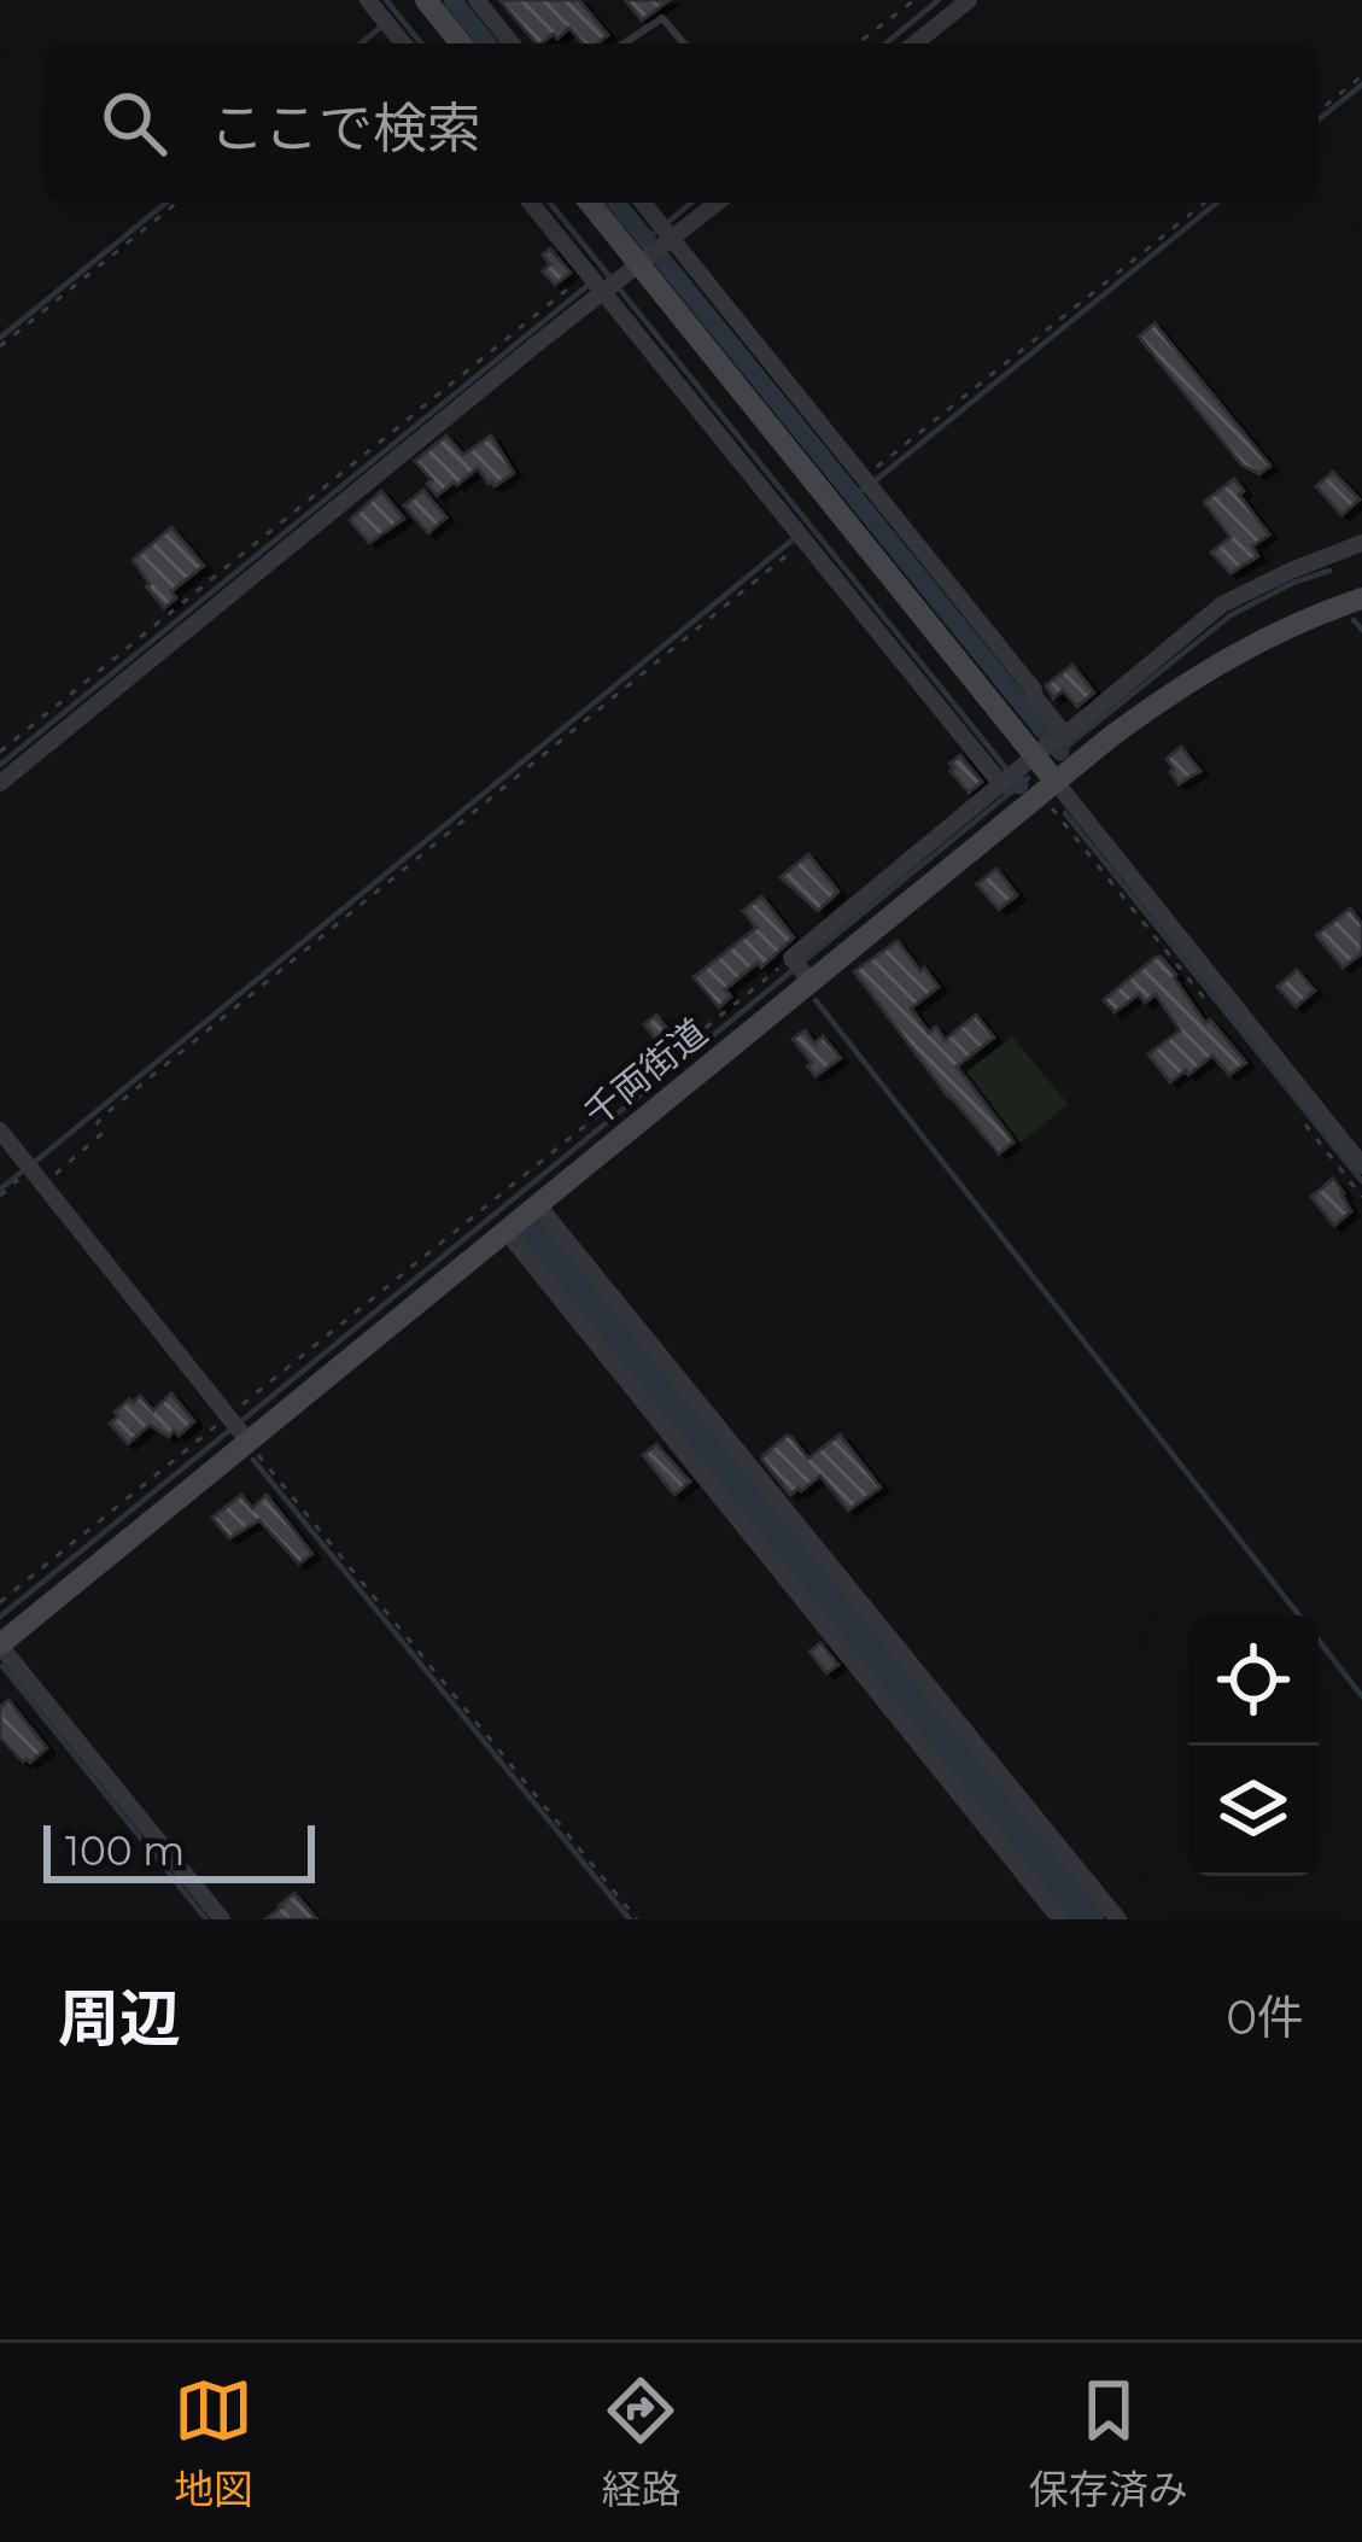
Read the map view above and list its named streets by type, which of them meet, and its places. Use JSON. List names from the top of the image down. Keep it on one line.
{"streets":{"street":["千両街道"]},"scale_bar":"100 m","page":{"search":"ここで検索","scale":"100 m","heading":["周辺","0件"],"nav":["地図","経路","保存済み"]}}
